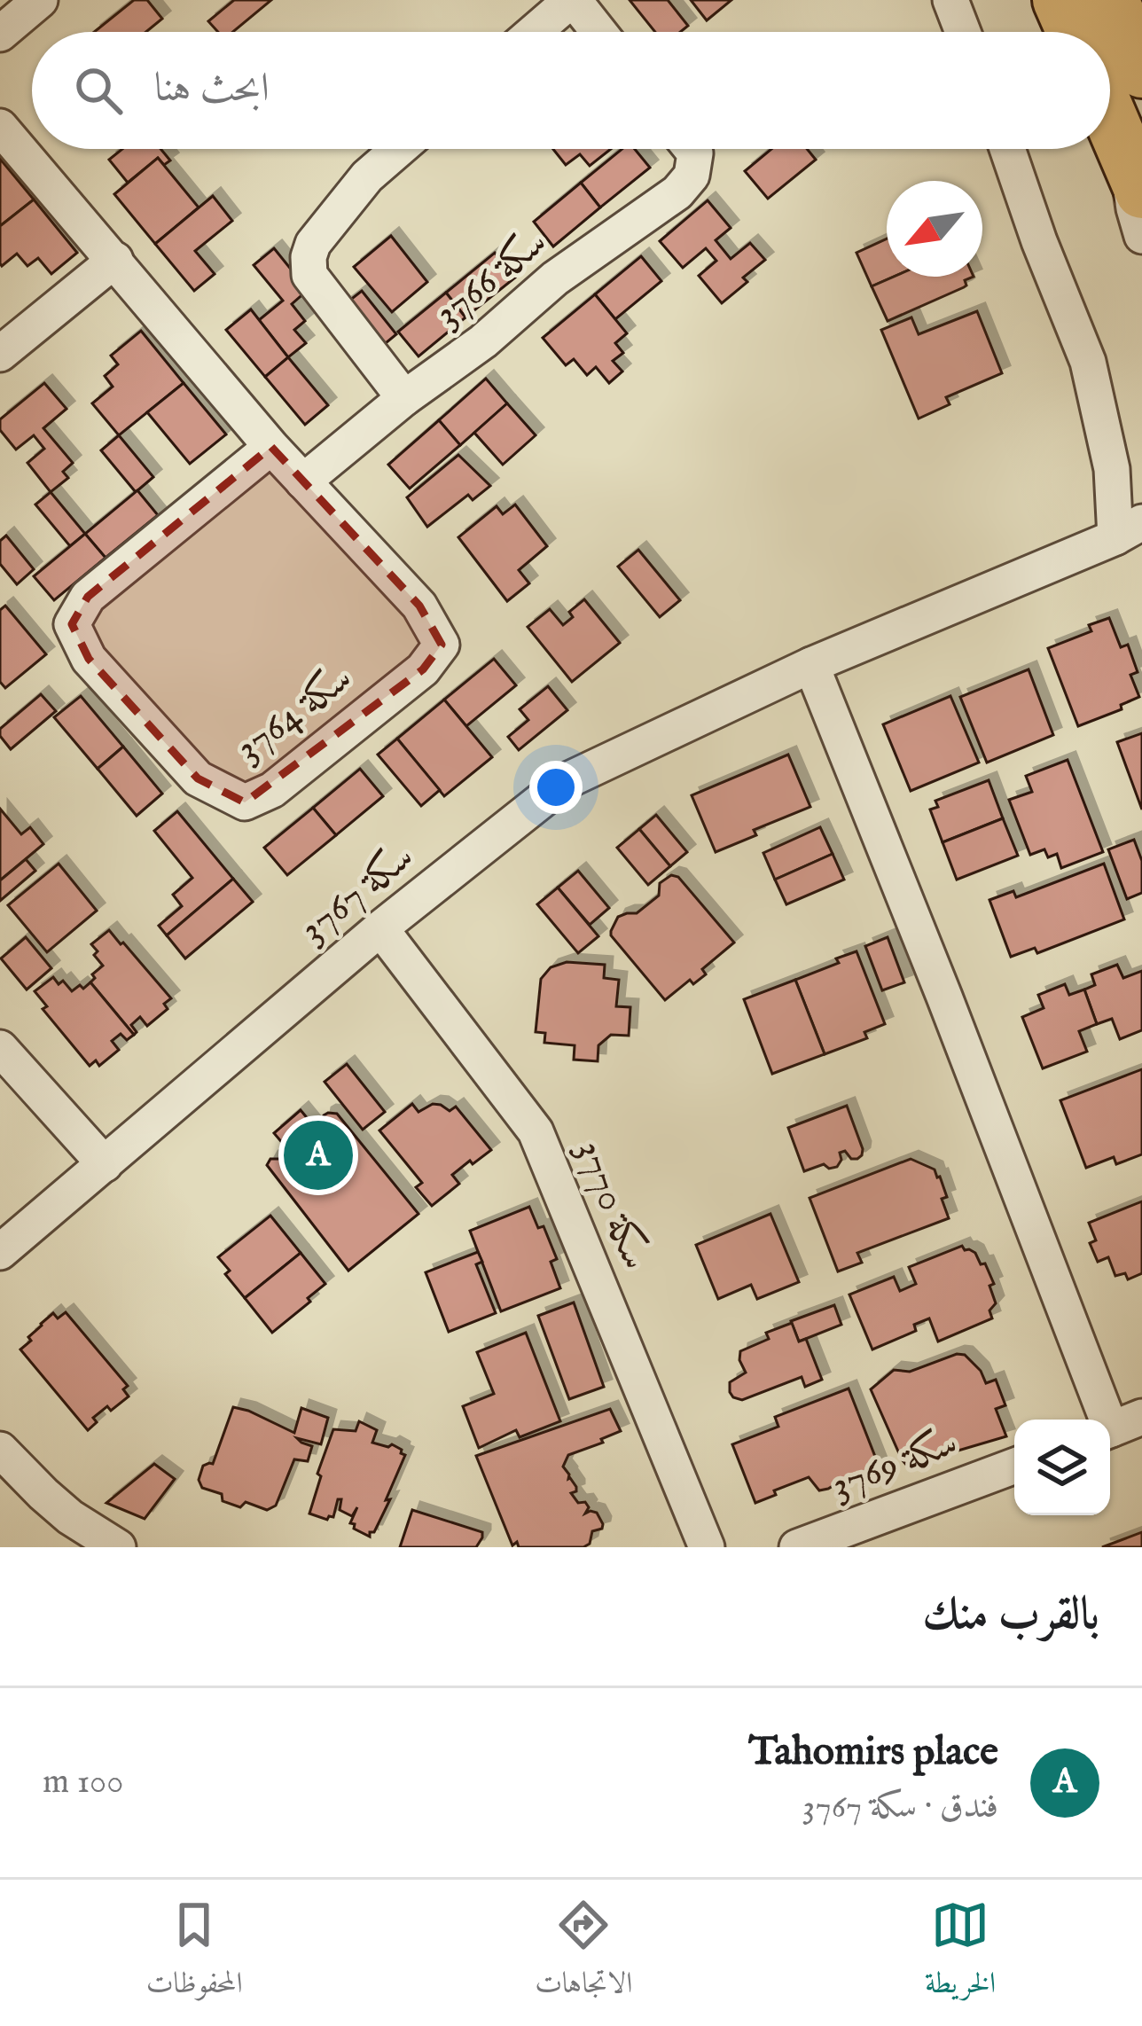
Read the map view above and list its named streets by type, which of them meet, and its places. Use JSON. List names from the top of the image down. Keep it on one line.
{"streets":{"street":["سكة 3766","سكة 3764","سكة 3767","سكة 3770","سكة 3769"]},"crossings":[["سكة 3766","سكة 3764"],["سكة 3767","سكة 3770"]],"north":"bottom left","page":{"search":"ابحث هنا","pins":"A","heading":"بالقرب منك","list":[{"mark":"A","name":"Tahomirs place","note":"فندق · سكة 3767","value":"100 m"}],"nav":["الخريطة","الاتجاهات","المحفوظات"]}}
